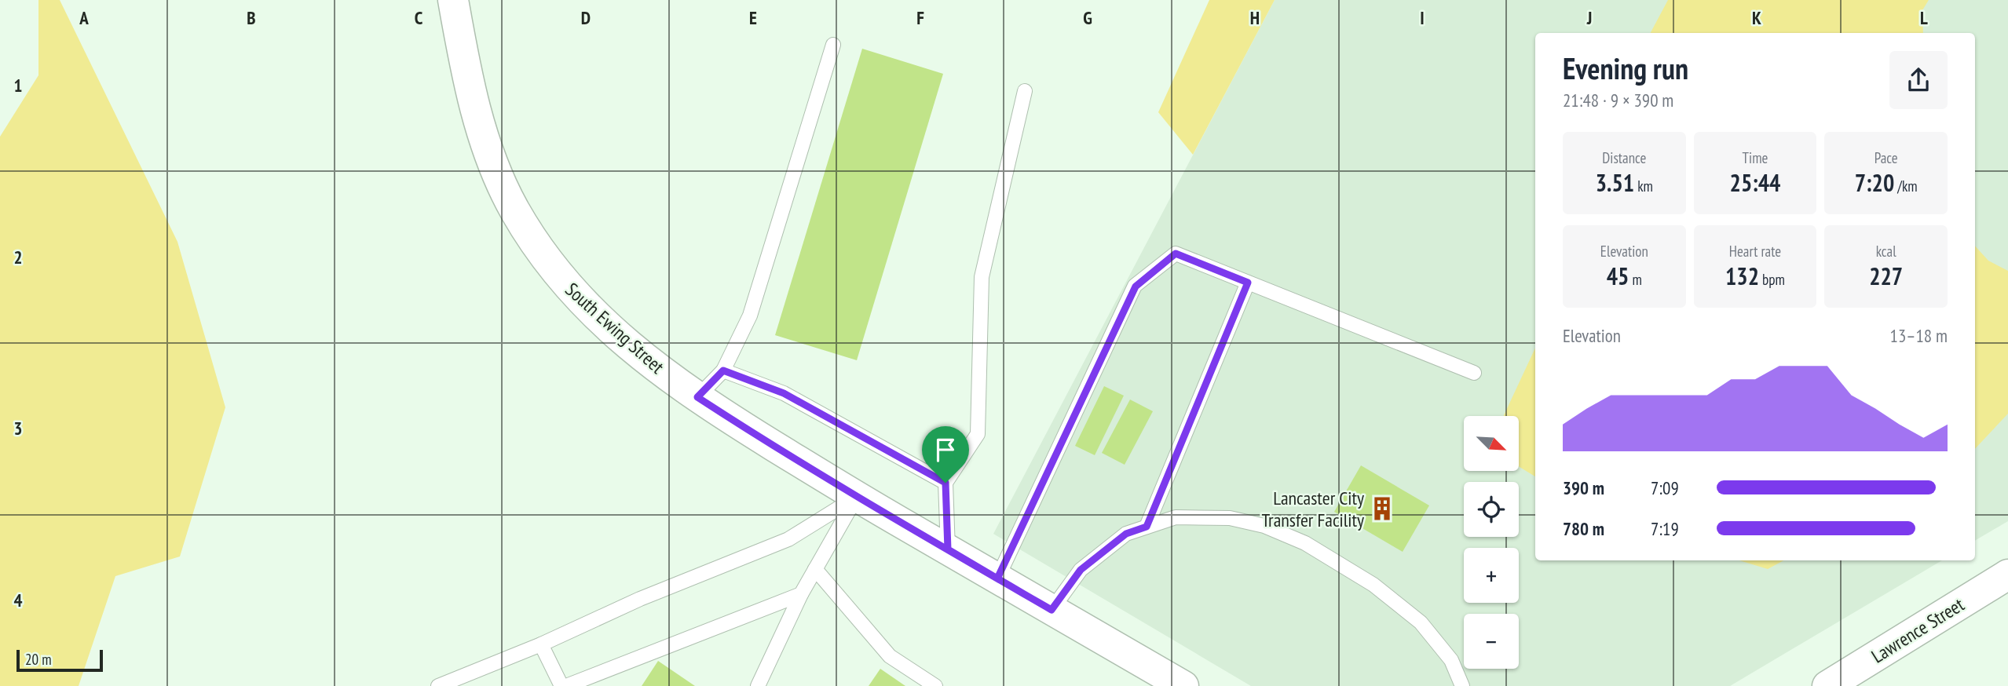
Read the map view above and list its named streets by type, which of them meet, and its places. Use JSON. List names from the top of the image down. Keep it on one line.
{"streets":{"street":["South Ewing Street","Lawrence Street"]},"places":{"building":["Lancaster City Transfer Facility"]},"scale_bar":"20 m","north":"bottom right","page":{"heading":["Evening run","21:48 · 9 × 390 m"],"stats":[["Distance","3.51 km"],["Time","25:44"],["Pace","7:20 /km"],["Elevation","45 m"],["Heart rate","132 bpm"],["kcal","227"]],"chart":["Elevation","13–18 m"],"map_buttons":["+","−"],"list":[{"name":"390 m","note":"7:09"},{"name":"780 m","note":"7:19"}],"scale":"20 m"},"grid":{"columns":["A","B","C","D","E","F","G","H","I","J","K","L"],"rows":["1","2","3","4"]}}
